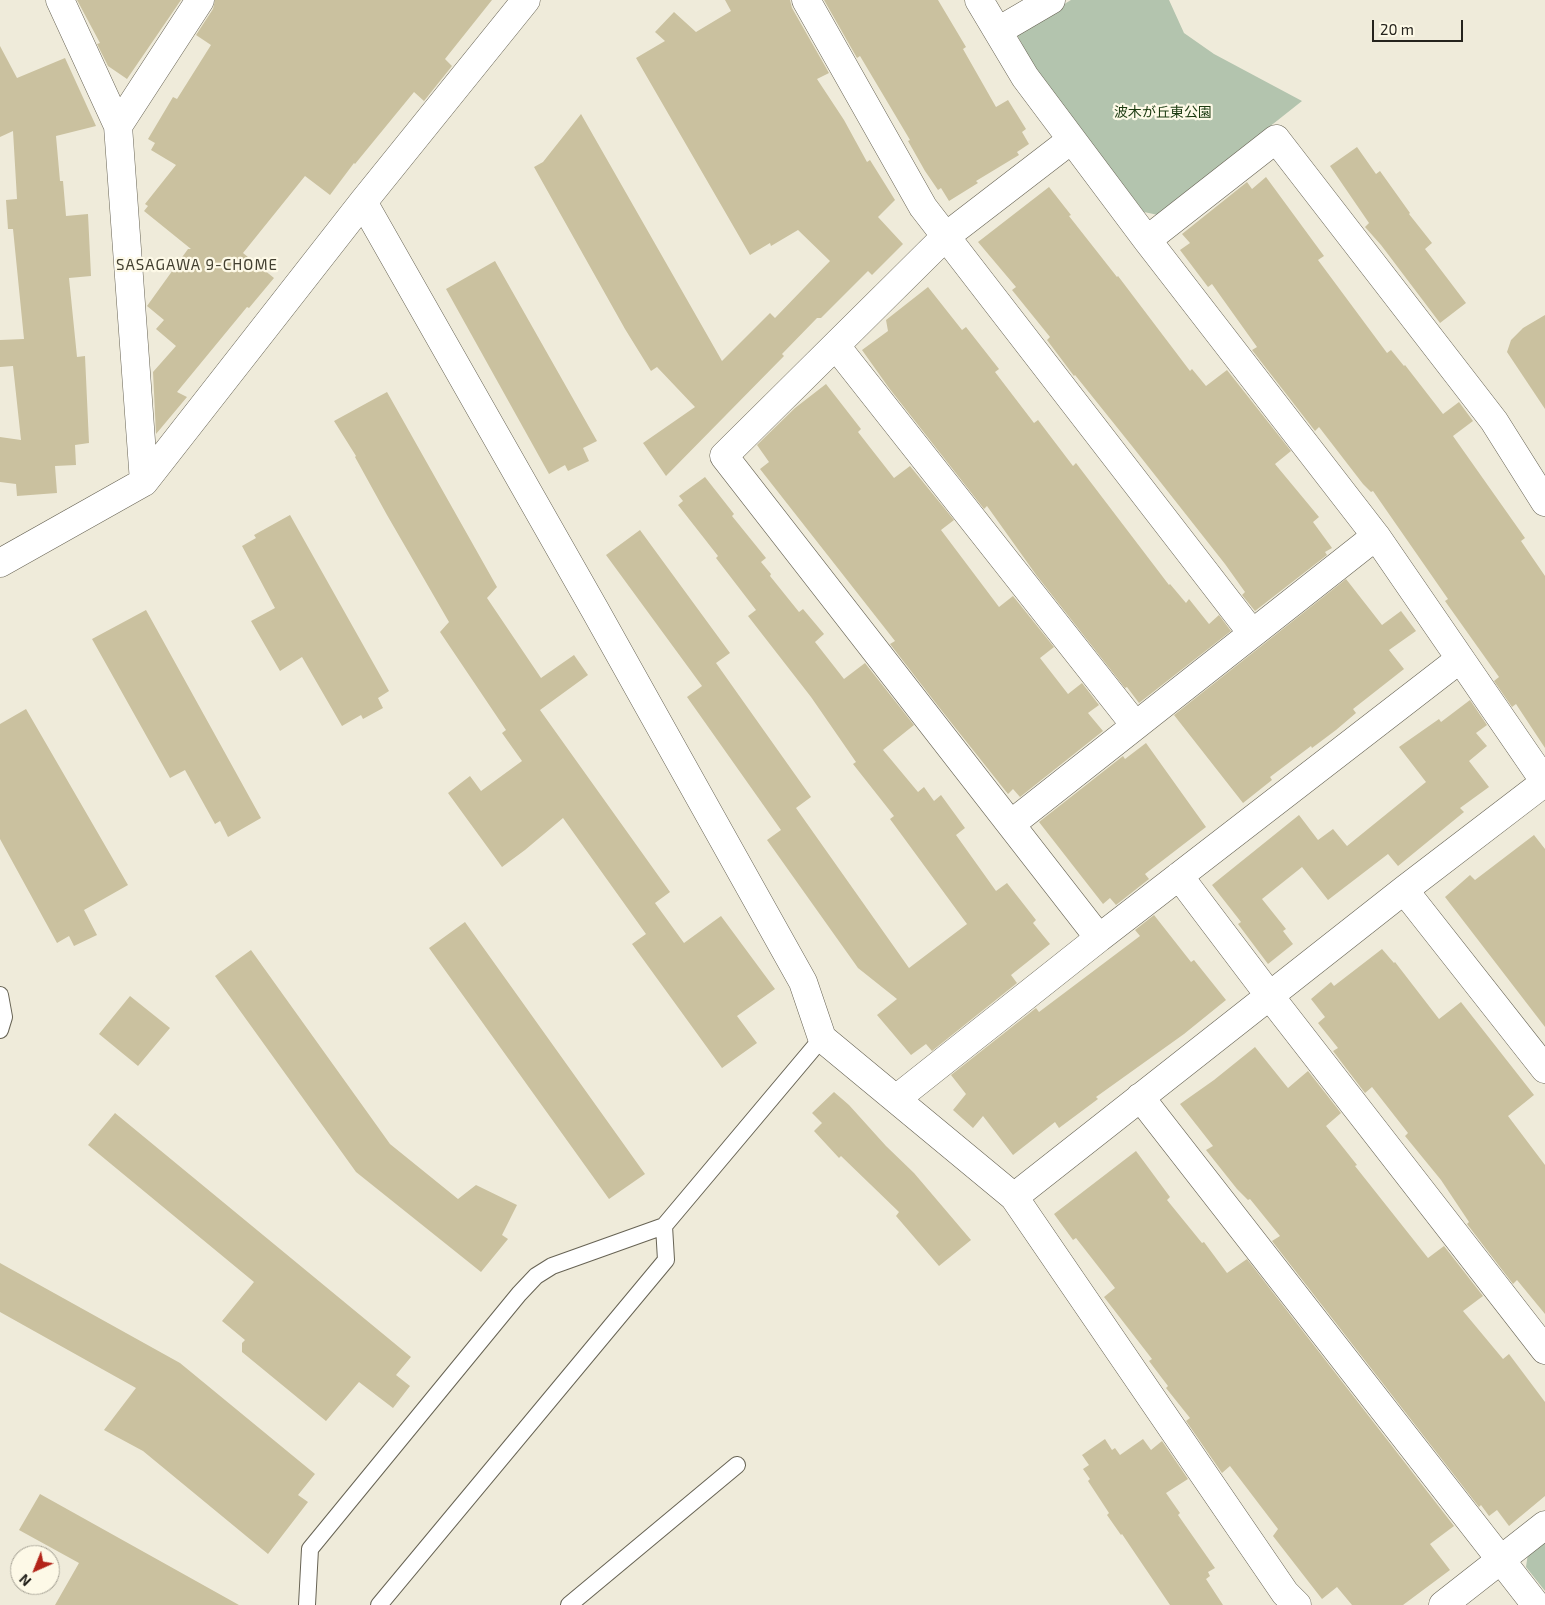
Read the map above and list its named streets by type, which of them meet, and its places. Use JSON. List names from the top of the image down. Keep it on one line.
{"districts":["SASAGAWA 9-CHOME"],"parks":["波木が丘東公園"],"scale_bar":"20 m","north":"bottom left"}
